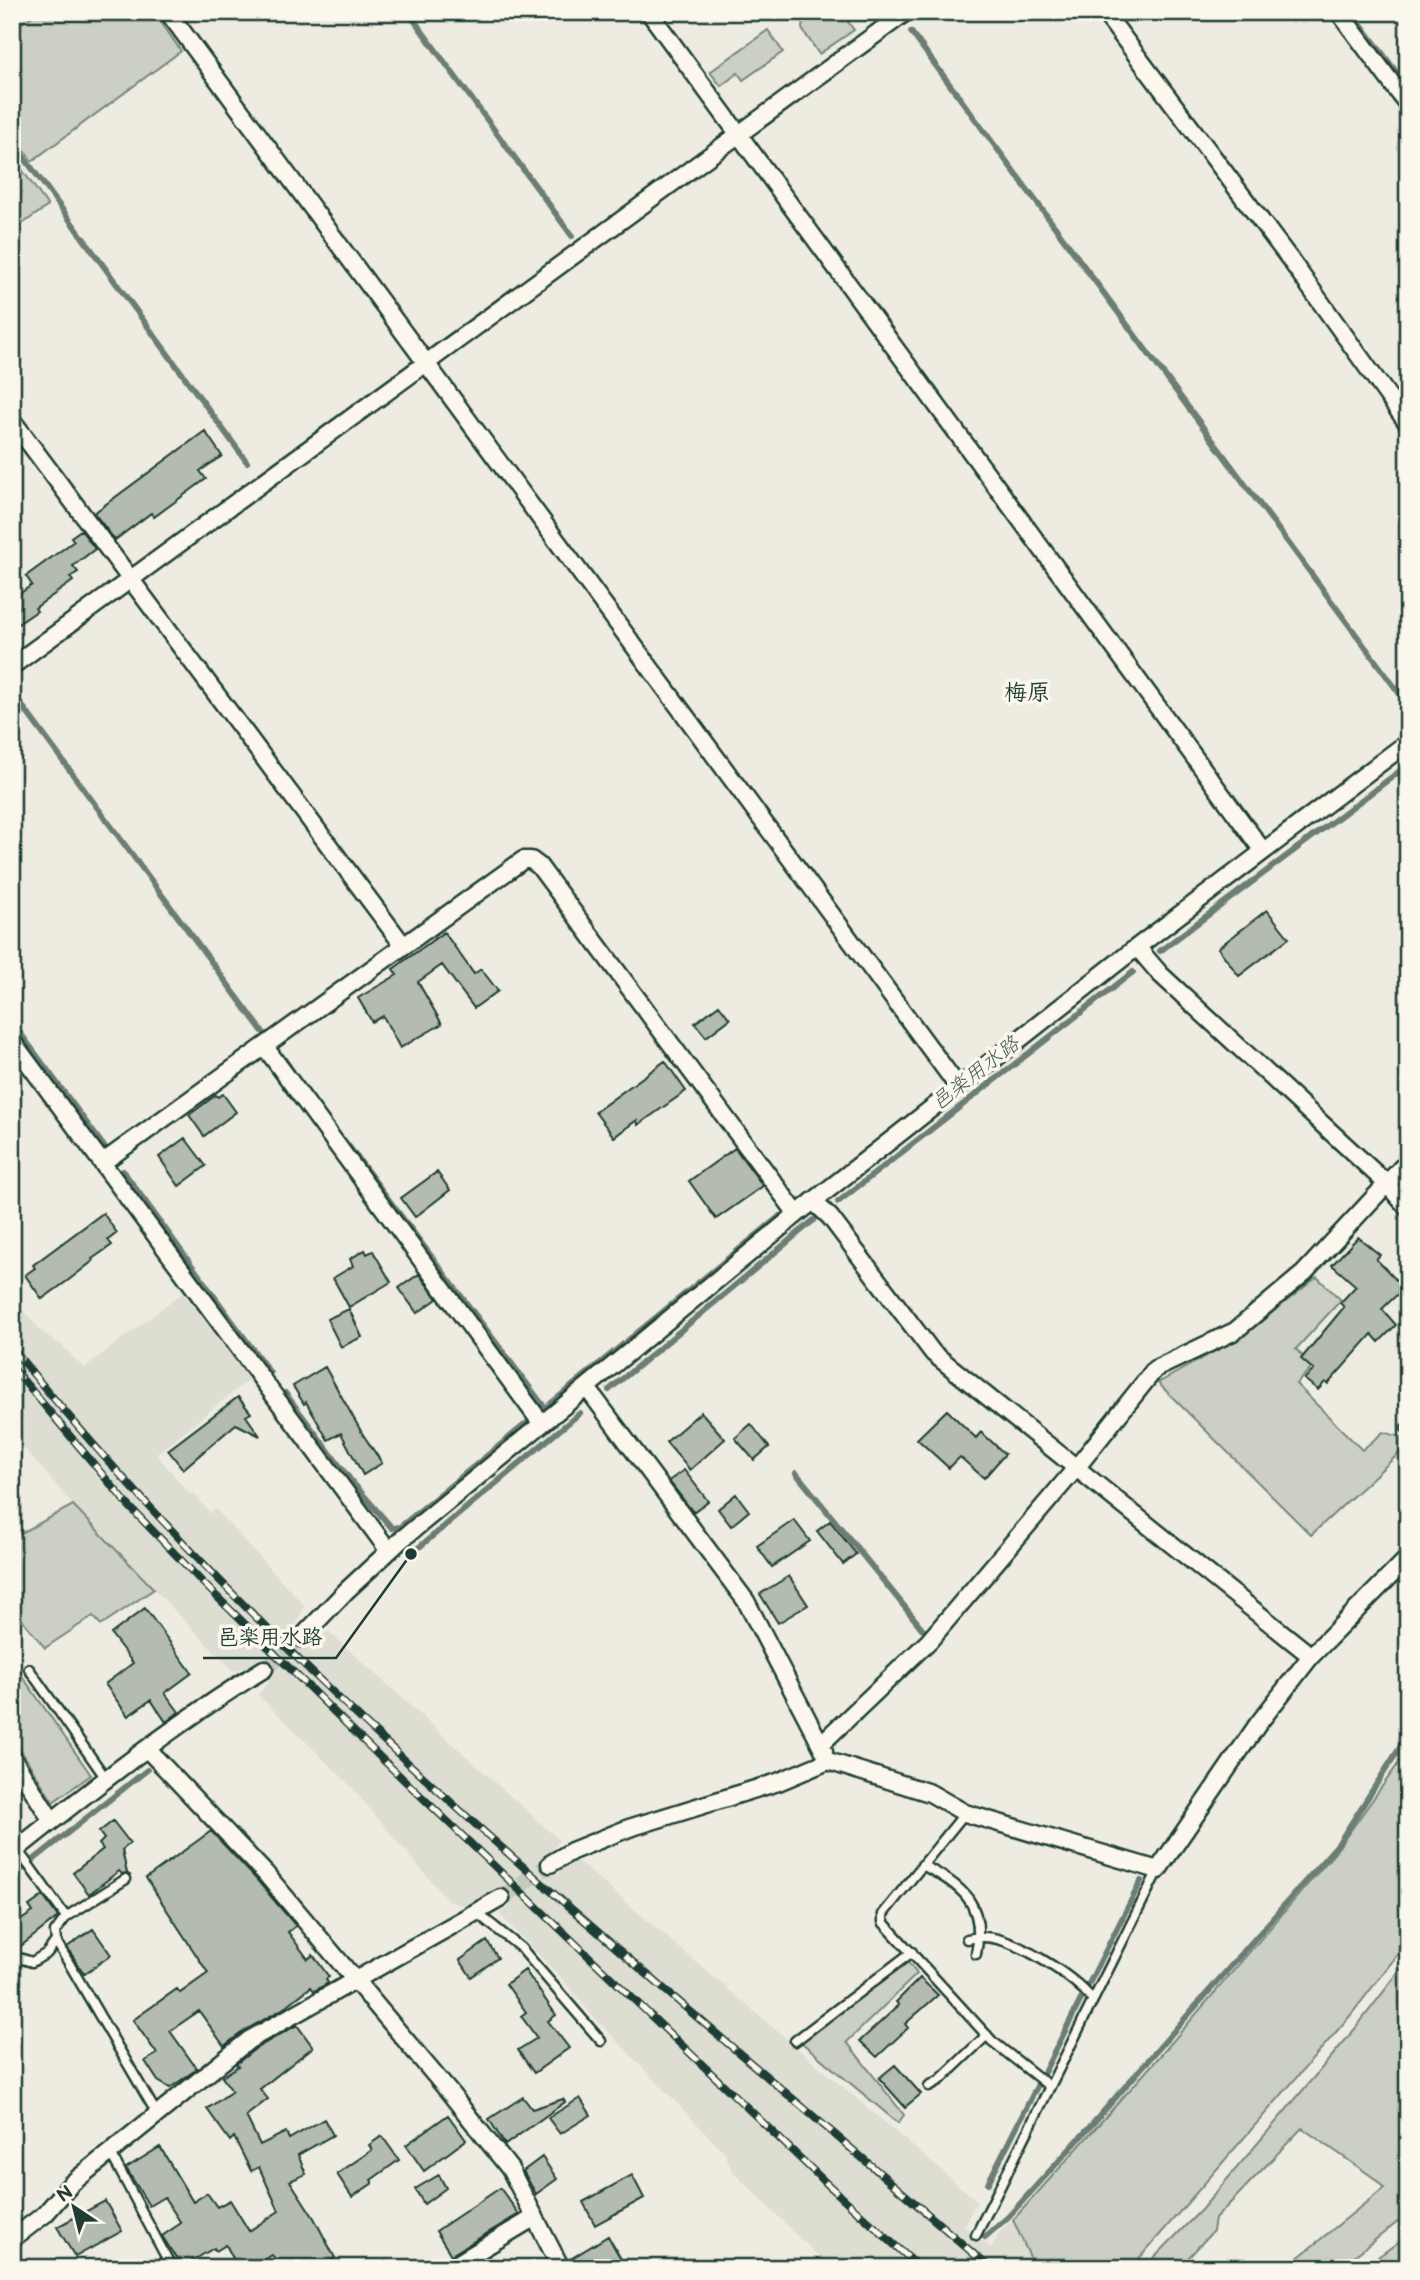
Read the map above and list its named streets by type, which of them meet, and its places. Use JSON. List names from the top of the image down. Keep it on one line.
{"districts":["梅原"],"water":["邑楽用水路"],"places":["邑楽用水路"],"north":"top left"}
